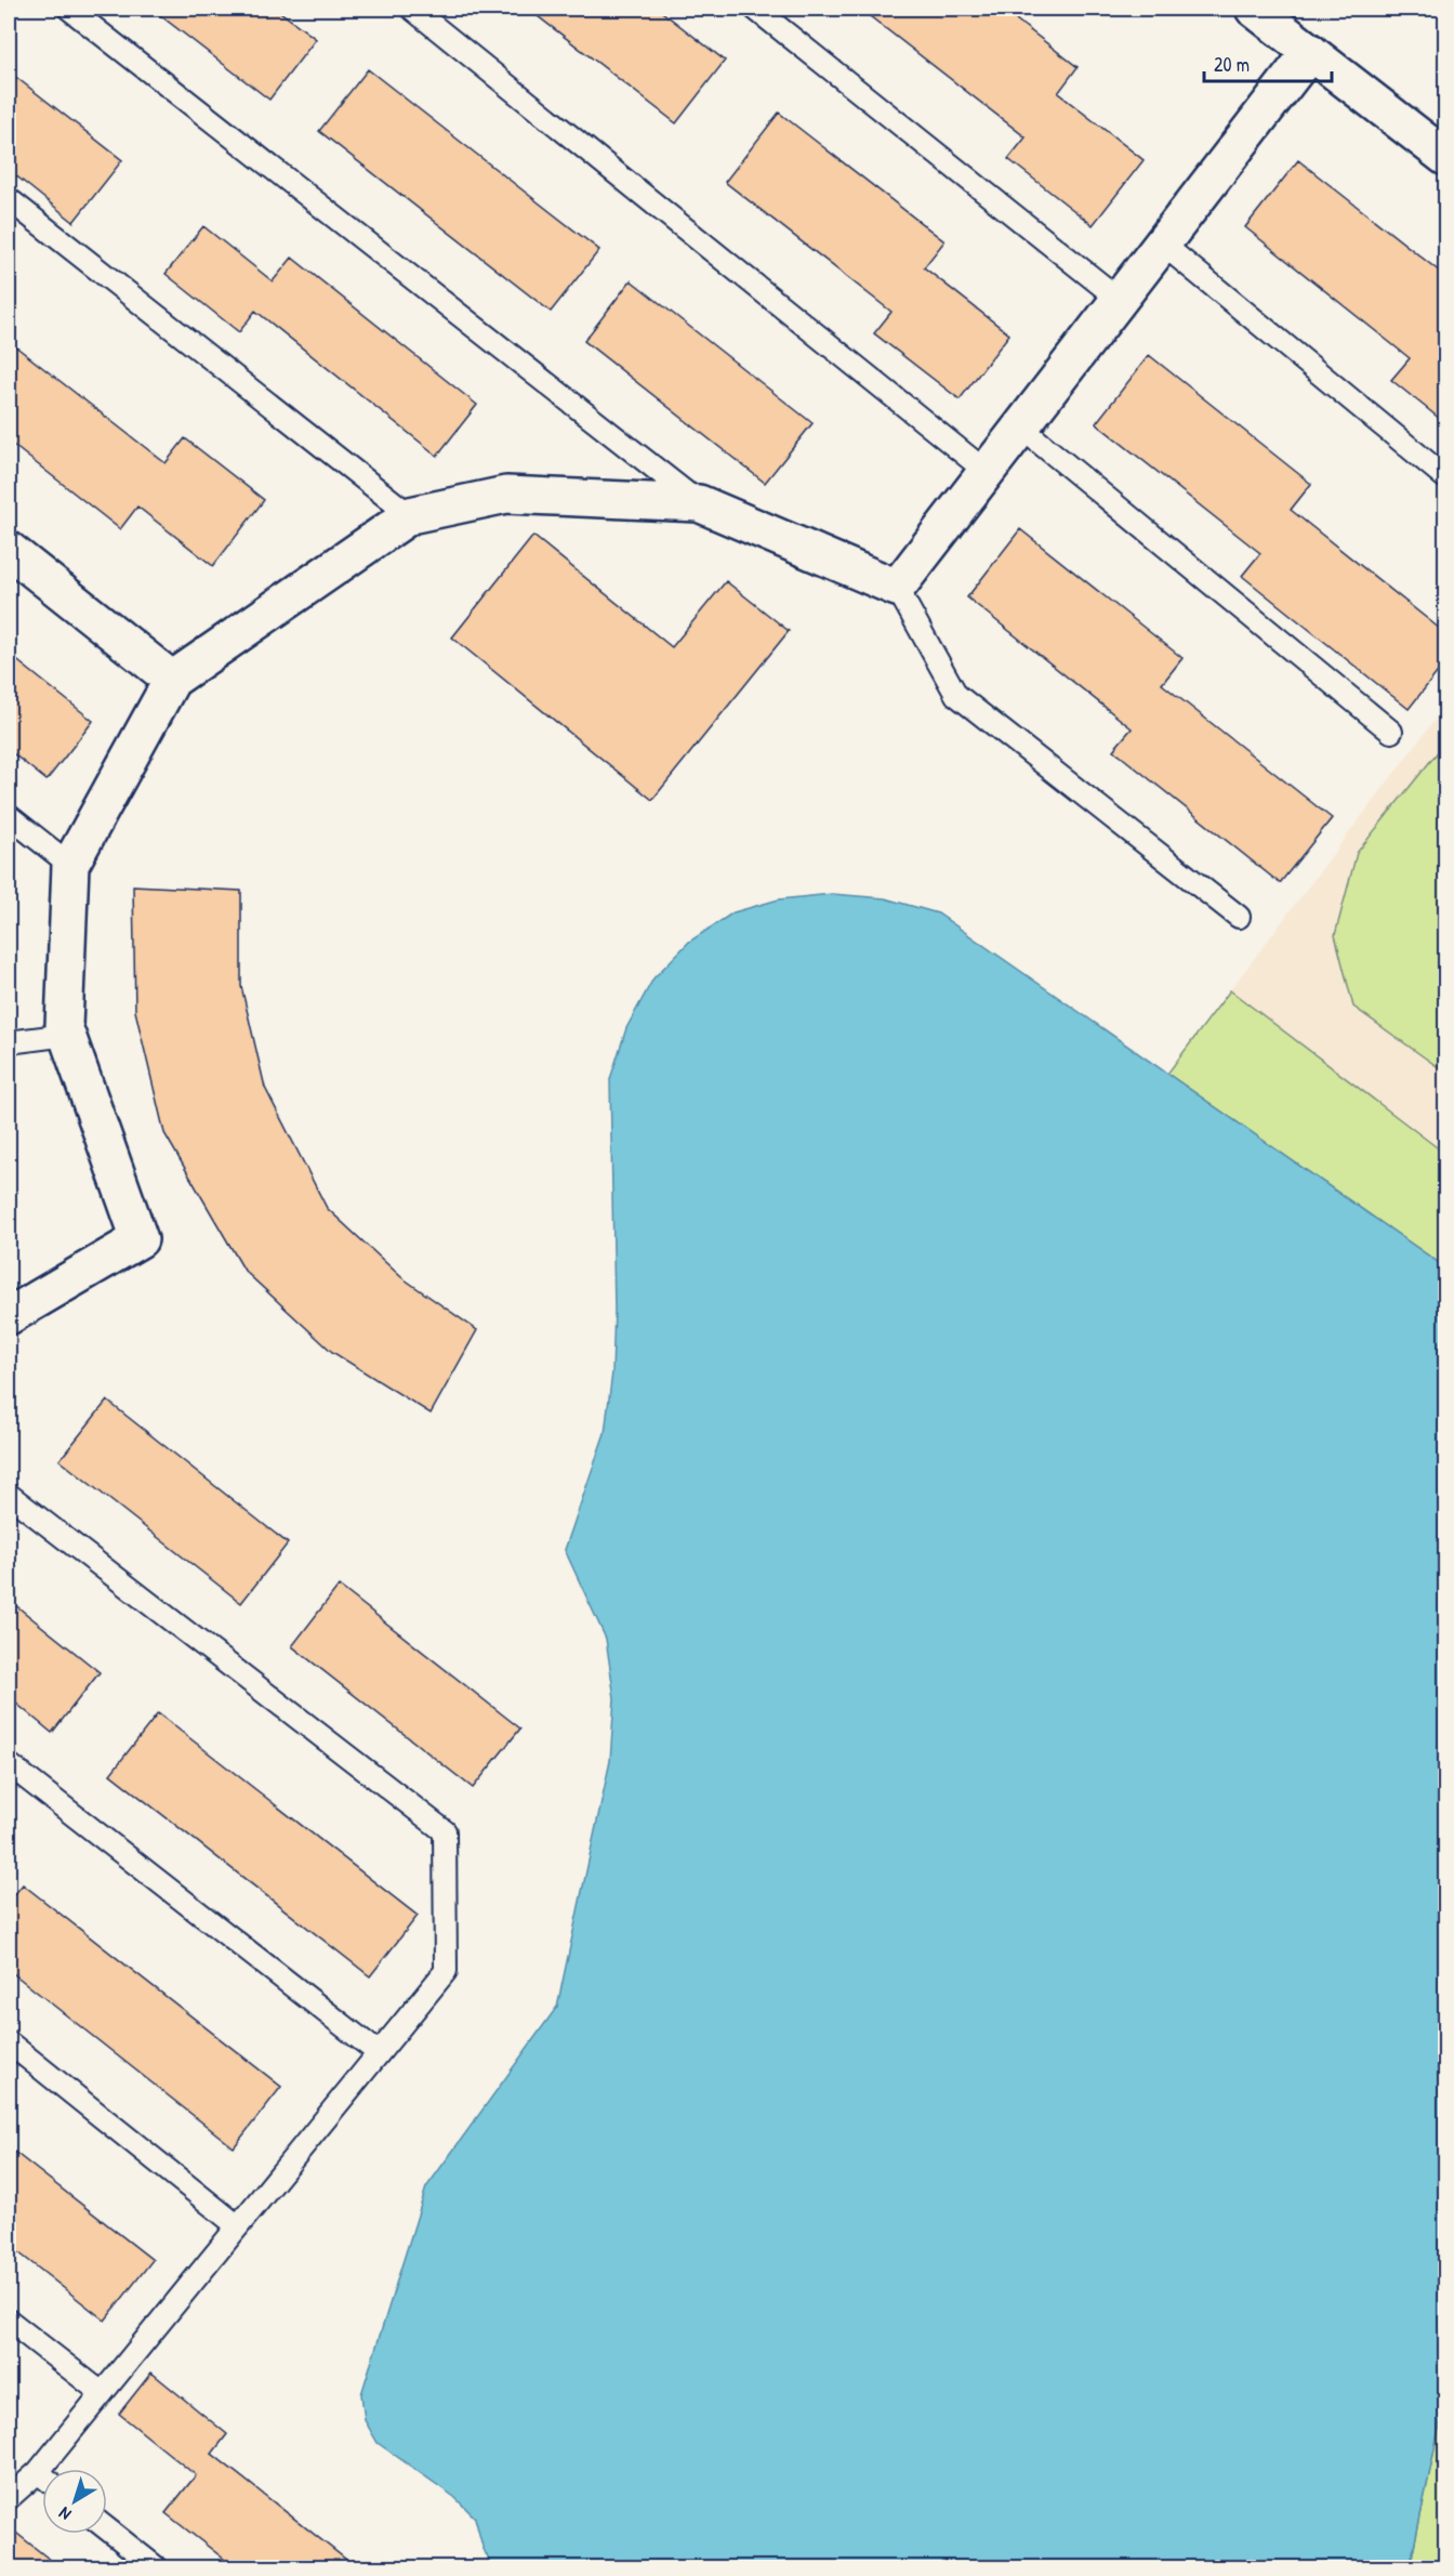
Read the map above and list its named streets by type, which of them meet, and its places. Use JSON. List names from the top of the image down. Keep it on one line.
{"scale_bar":"20 m","north":"bottom left"}
